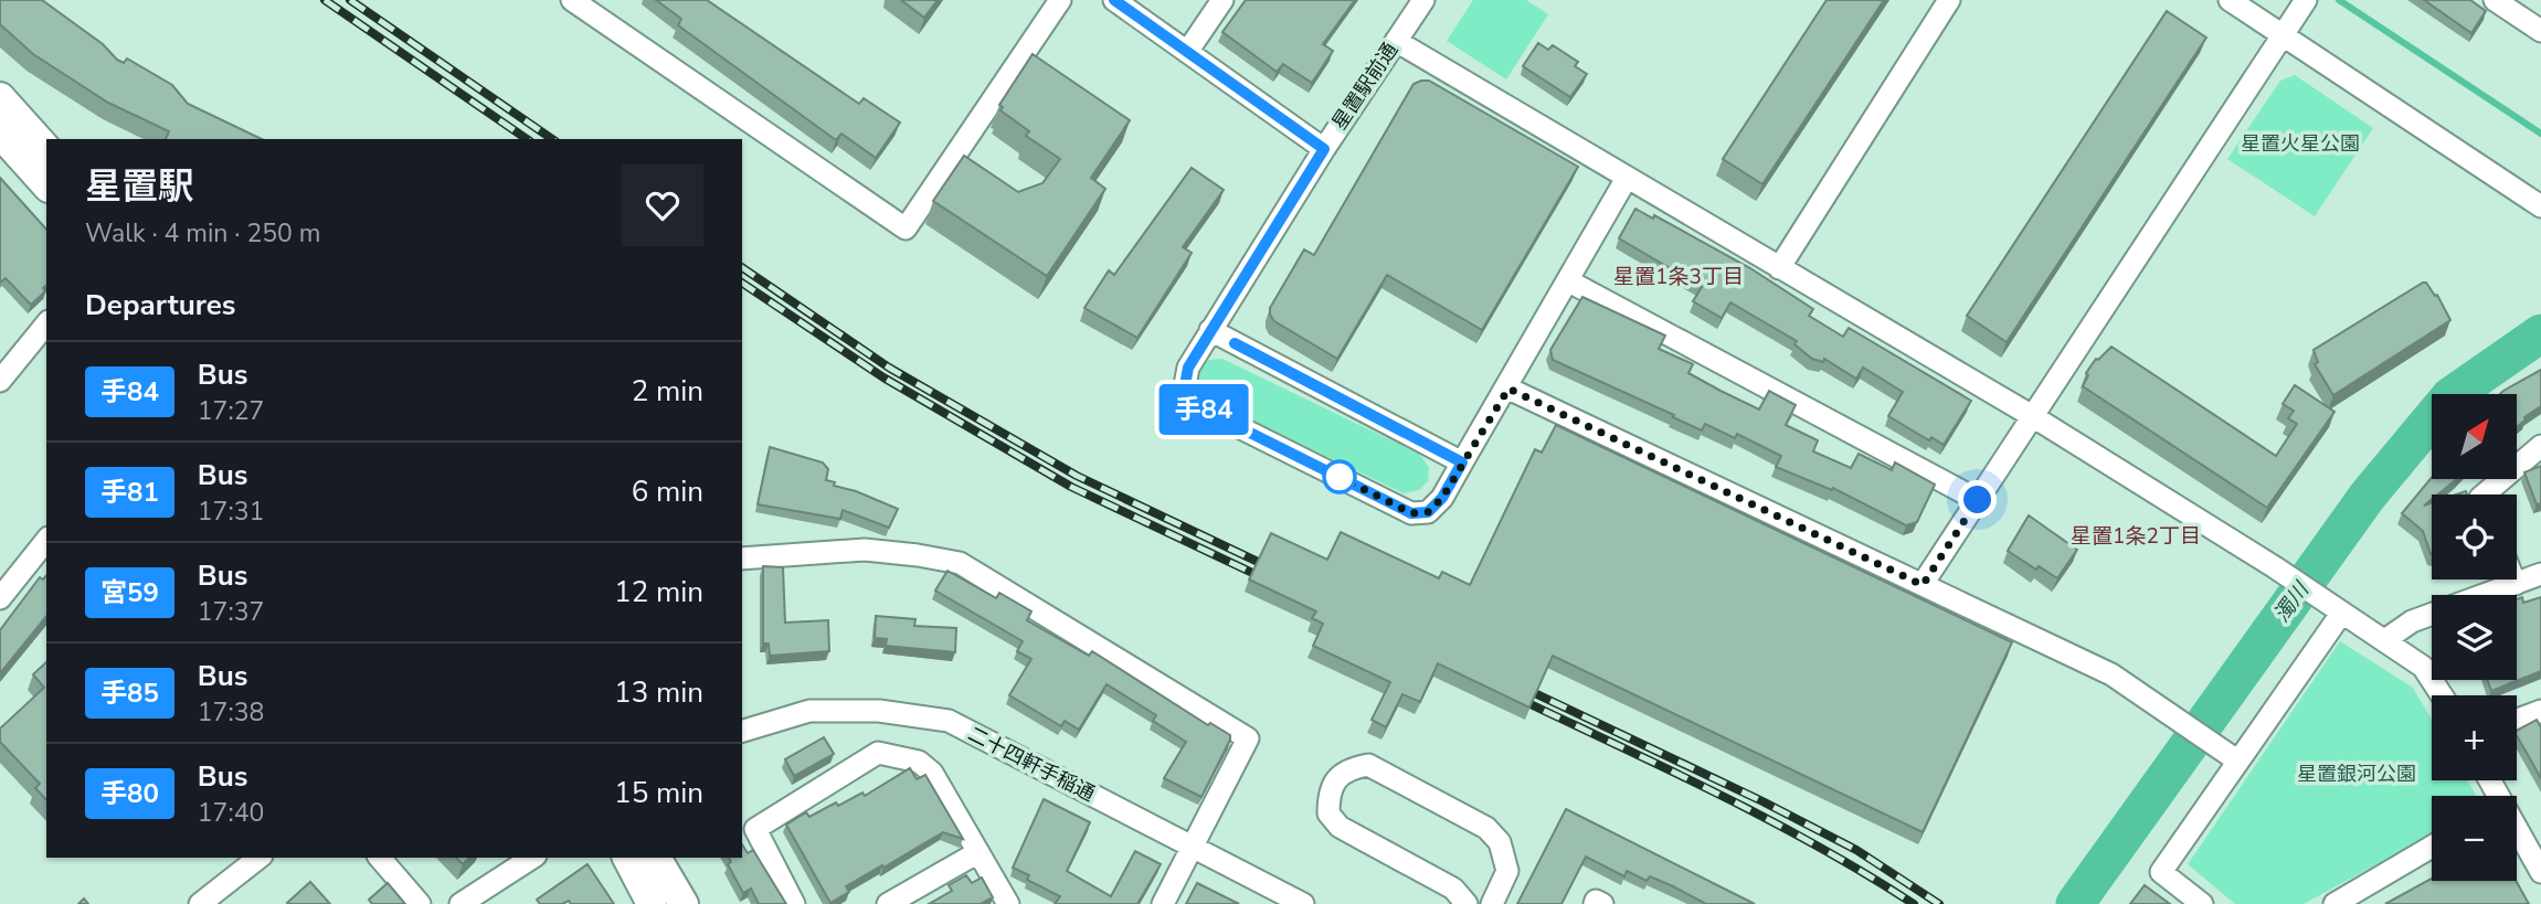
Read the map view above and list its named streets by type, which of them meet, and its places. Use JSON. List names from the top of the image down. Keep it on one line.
{"streets":{"street":["星置駅前通","二十四軒手稲通"]},"districts":["星置1条3丁目","星置1条2丁目"],"water":["濁川"],"parks":["星置火星公園","星置銀河公園"],"lines":["bus line 手84"],"north":"top right","page":{"on_map":"手84","heading":[["星置駅","Walk · 4 min · 250 m"],"Departures"],"list":[{"mark":"手84","name":"Bus","note":"17:27","value":"2 min"},{"mark":"手81","name":"Bus","note":"17:31","value":"6 min"},{"mark":"宮59","name":"Bus","note":"17:37","value":"12 min"},{"mark":"手85","name":"Bus","note":"17:38","value":"13 min"},{"mark":"手80","name":"Bus","note":"17:40","value":"15 min"}],"map_buttons":["+","−"]}}
